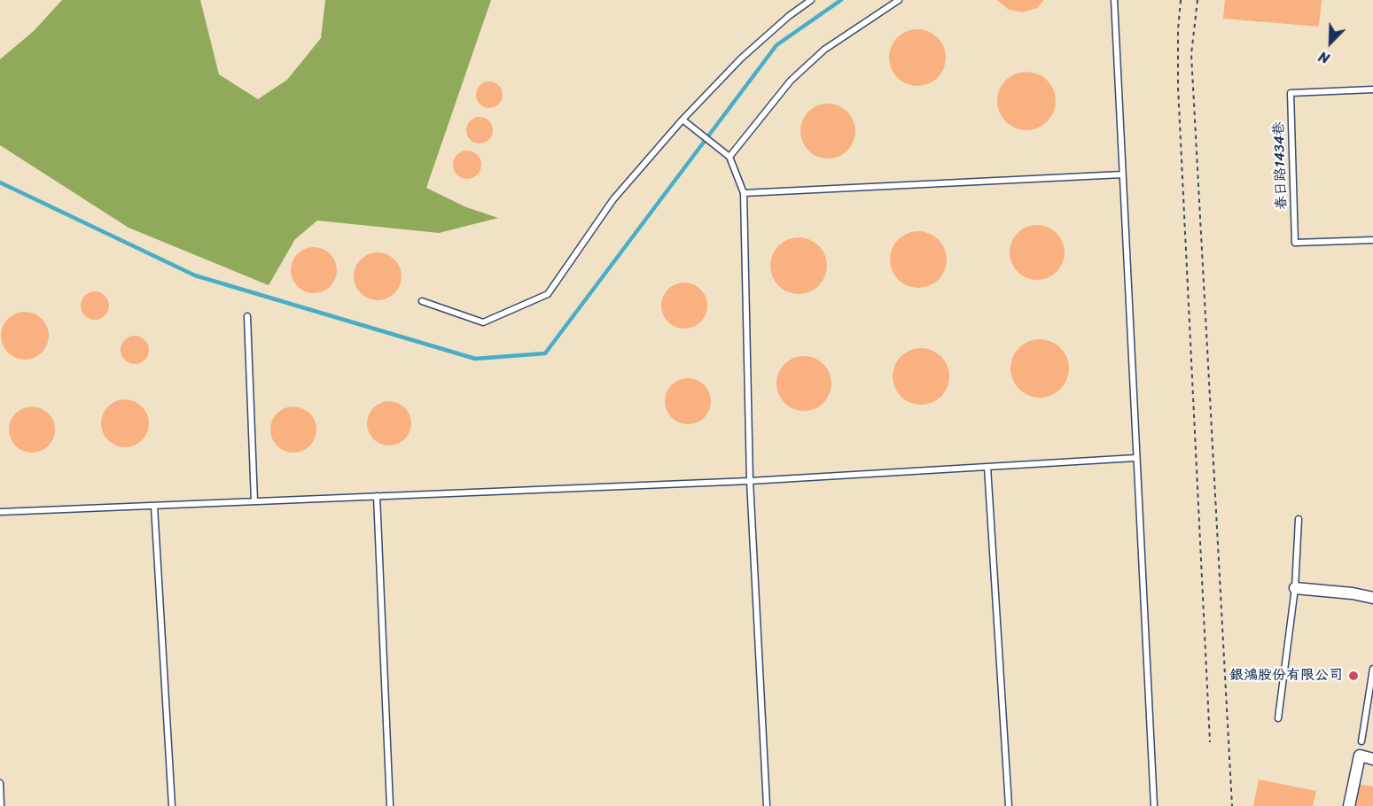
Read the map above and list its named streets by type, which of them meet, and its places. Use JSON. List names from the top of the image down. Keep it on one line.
{"streets":{"lane":["春日路1434巷"]},"places":["銀鴻股份有限公司"],"north":"bottom left"}
